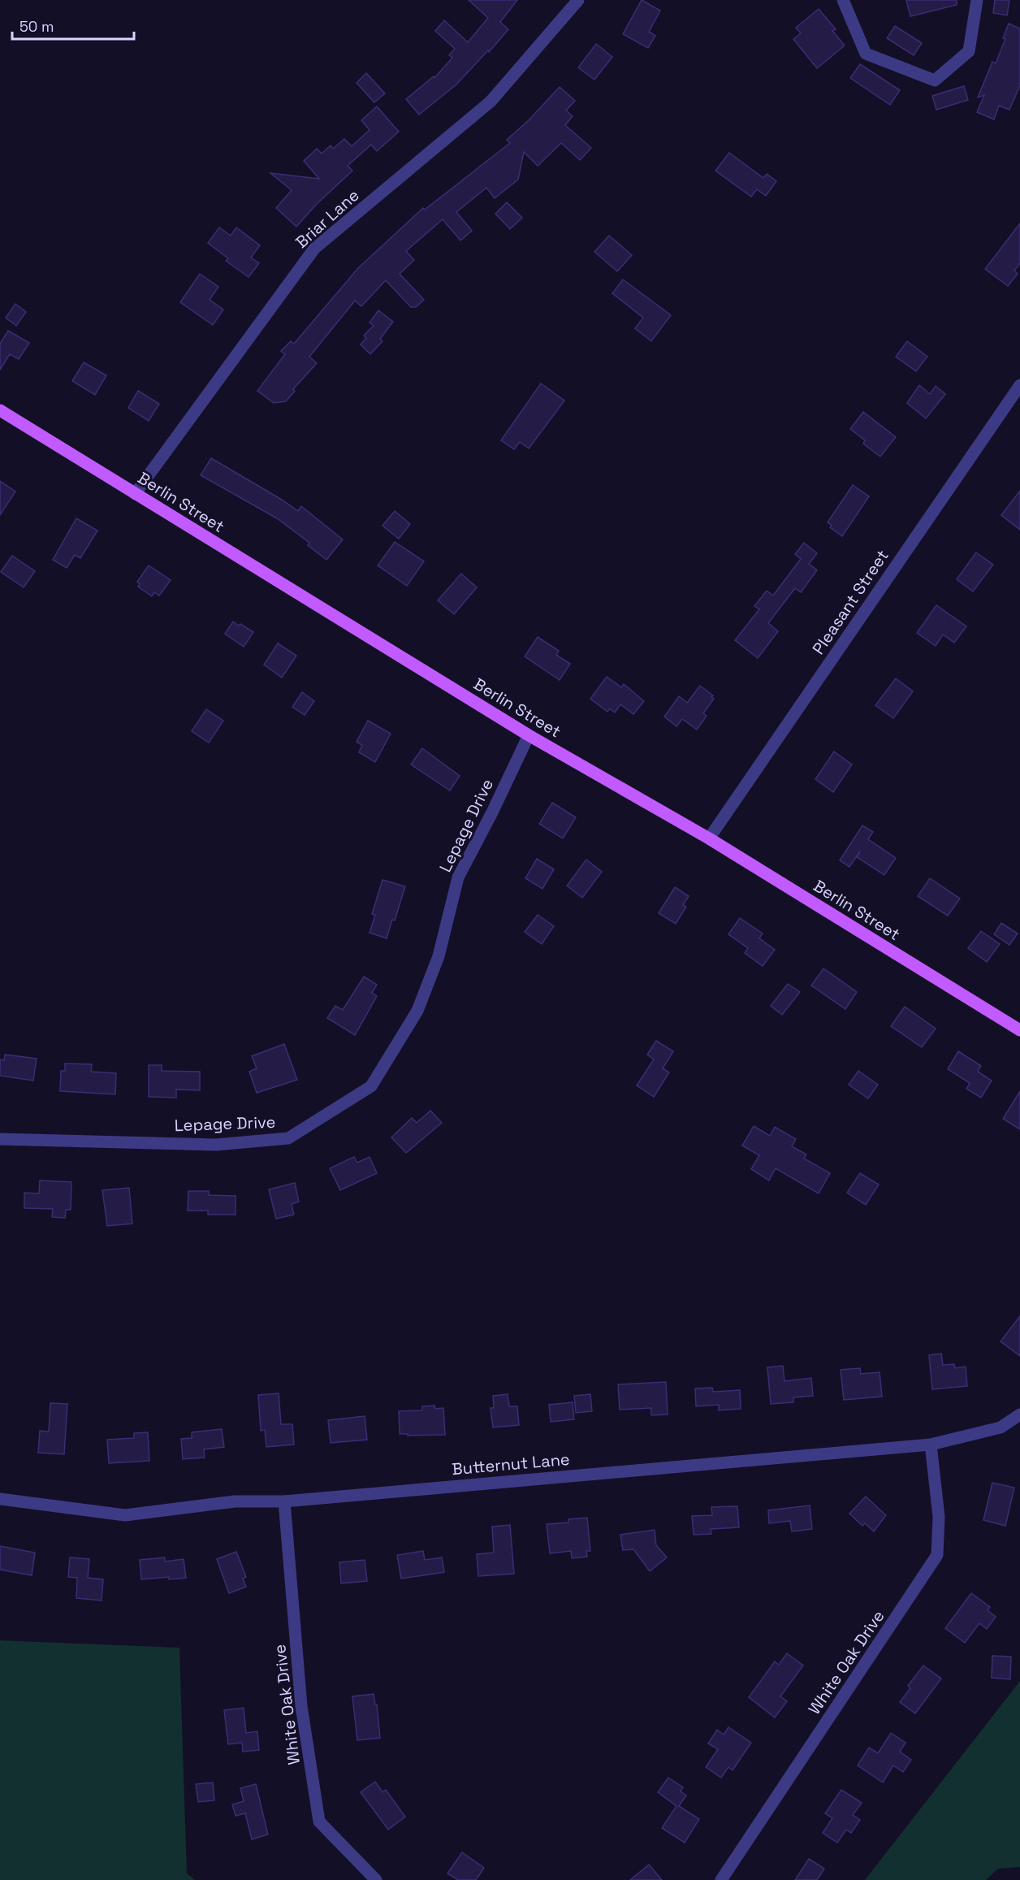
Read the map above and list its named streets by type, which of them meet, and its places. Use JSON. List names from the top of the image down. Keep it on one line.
{"streets":{"main road":["Berlin Street"],"street":["Briar Lane","Pleasant Street","Lepage Drive","Butternut Lane","White Oak Drive"]},"crossings":[["Briar Lane","Berlin Street"],["Berlin Street","Pleasant Street"],["Berlin Street","Lepage Drive"],["Butternut Lane","White Oak Drive"]],"scale_bar":"50 m"}
